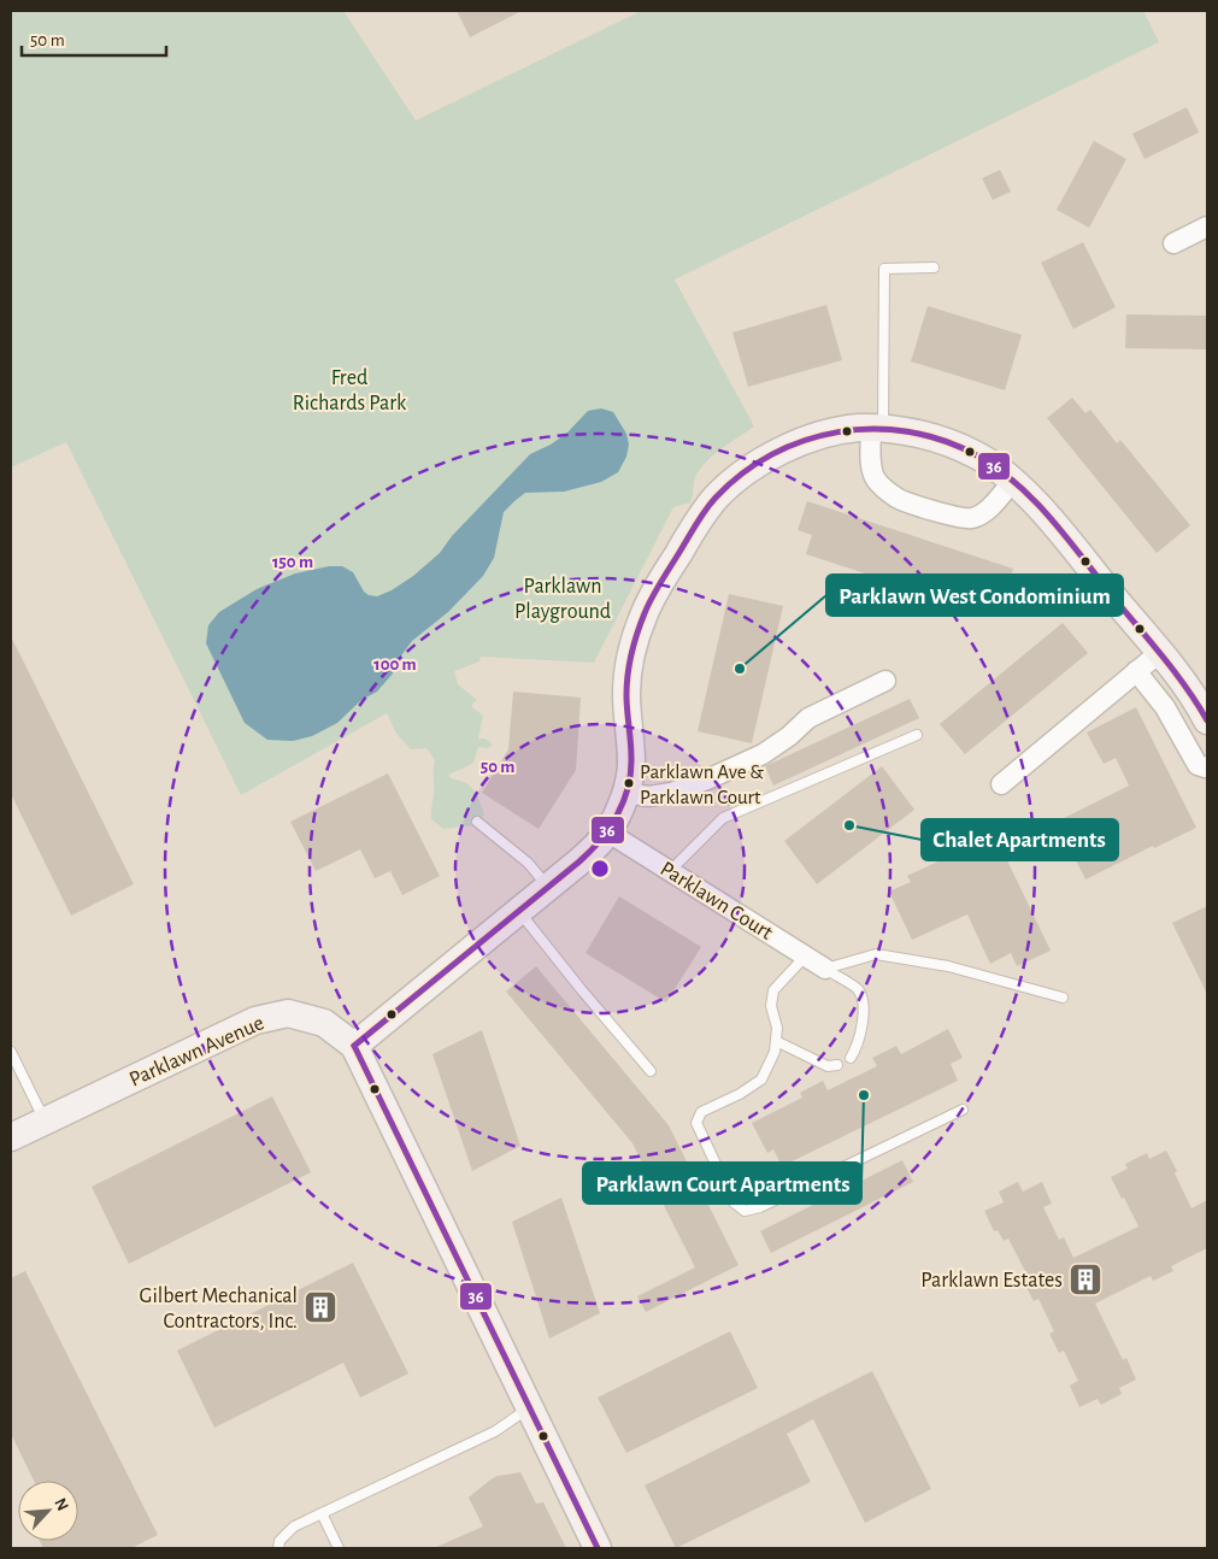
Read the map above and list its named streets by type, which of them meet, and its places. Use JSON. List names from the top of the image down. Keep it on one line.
{"streets":{"street":["Parklawn Court","Parklawn Avenue"]},"parks":["Fred Richards Park","Parklawn Playground"],"places":{"other":["Parklawn West Condominium","Parklawn Ave & Parklawn Court","Chalet Apartments","Parklawn Court Apartments"],"building":["Parklawn Estates","Gilbert Mechanical Contractors, Inc."]},"lines":["transit line 36"],"scale_bar":"50 m","north":"top right","rings":["150 m","100 m","50 m"]}
